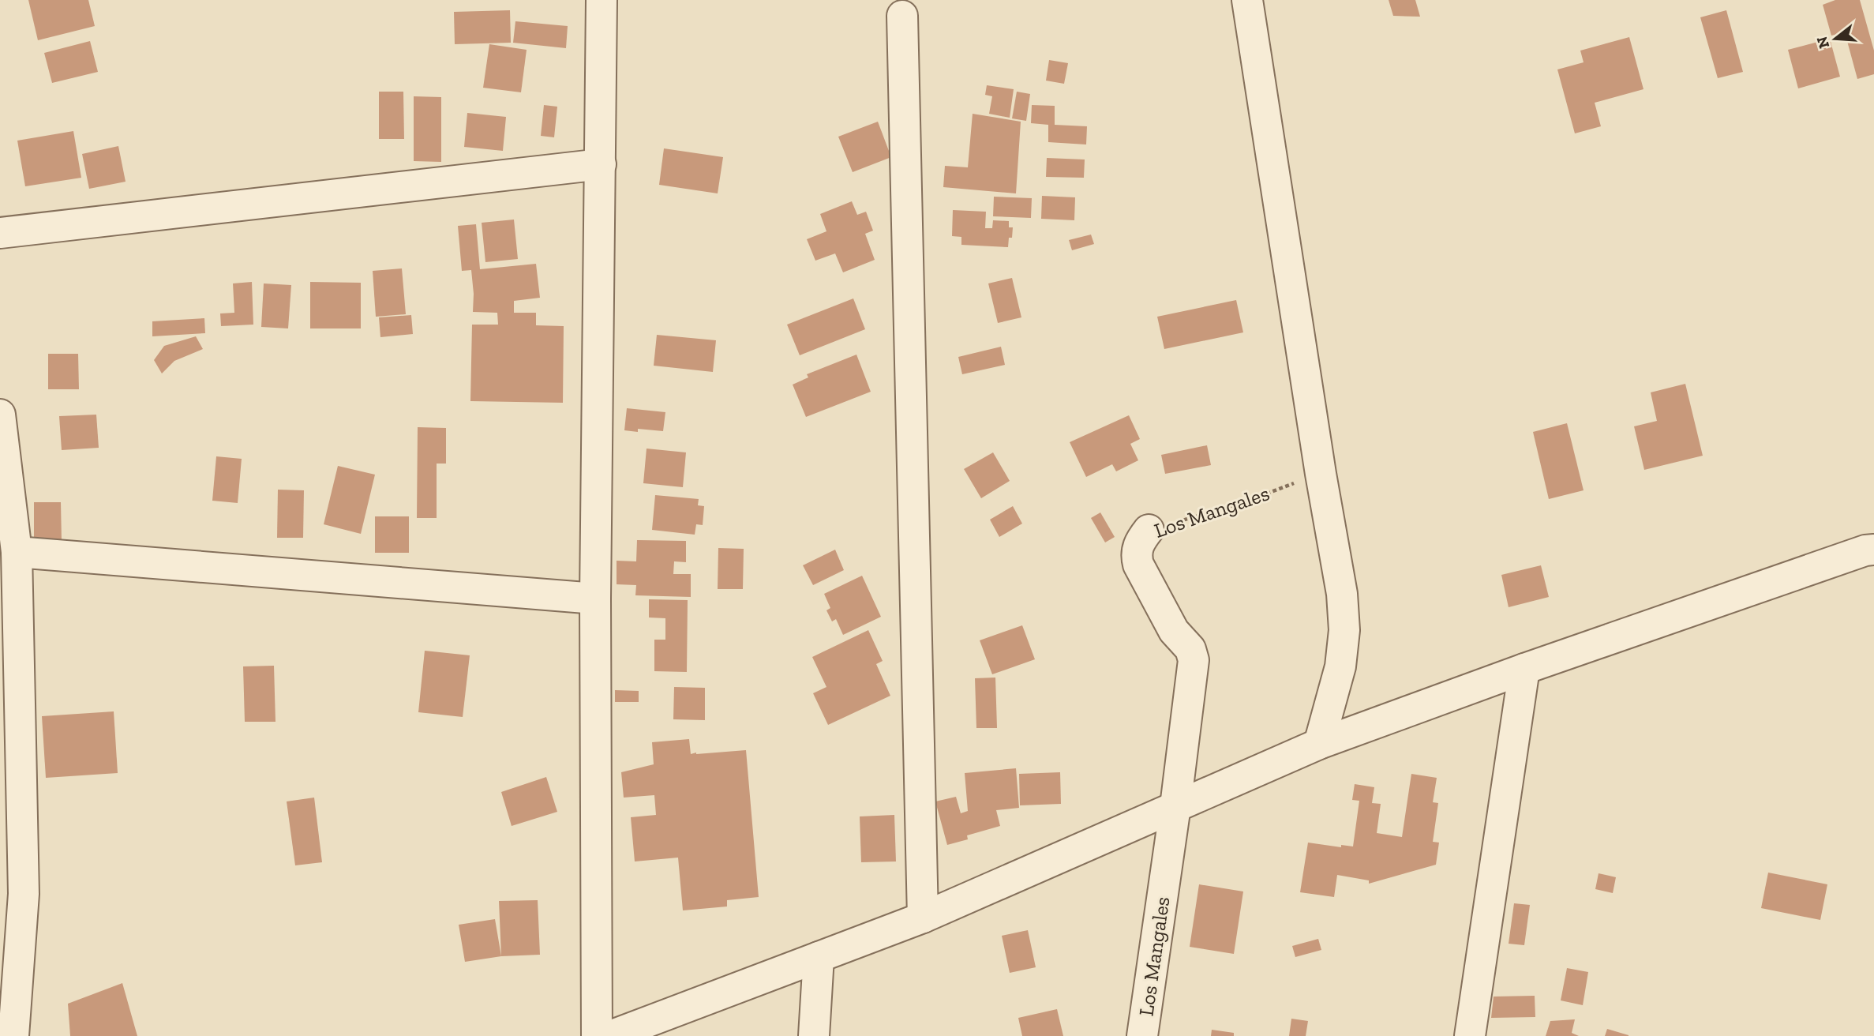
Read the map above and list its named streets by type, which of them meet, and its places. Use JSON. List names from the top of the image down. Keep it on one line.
{"streets":{"street":["Los Mangales"]},"north":"left"}
